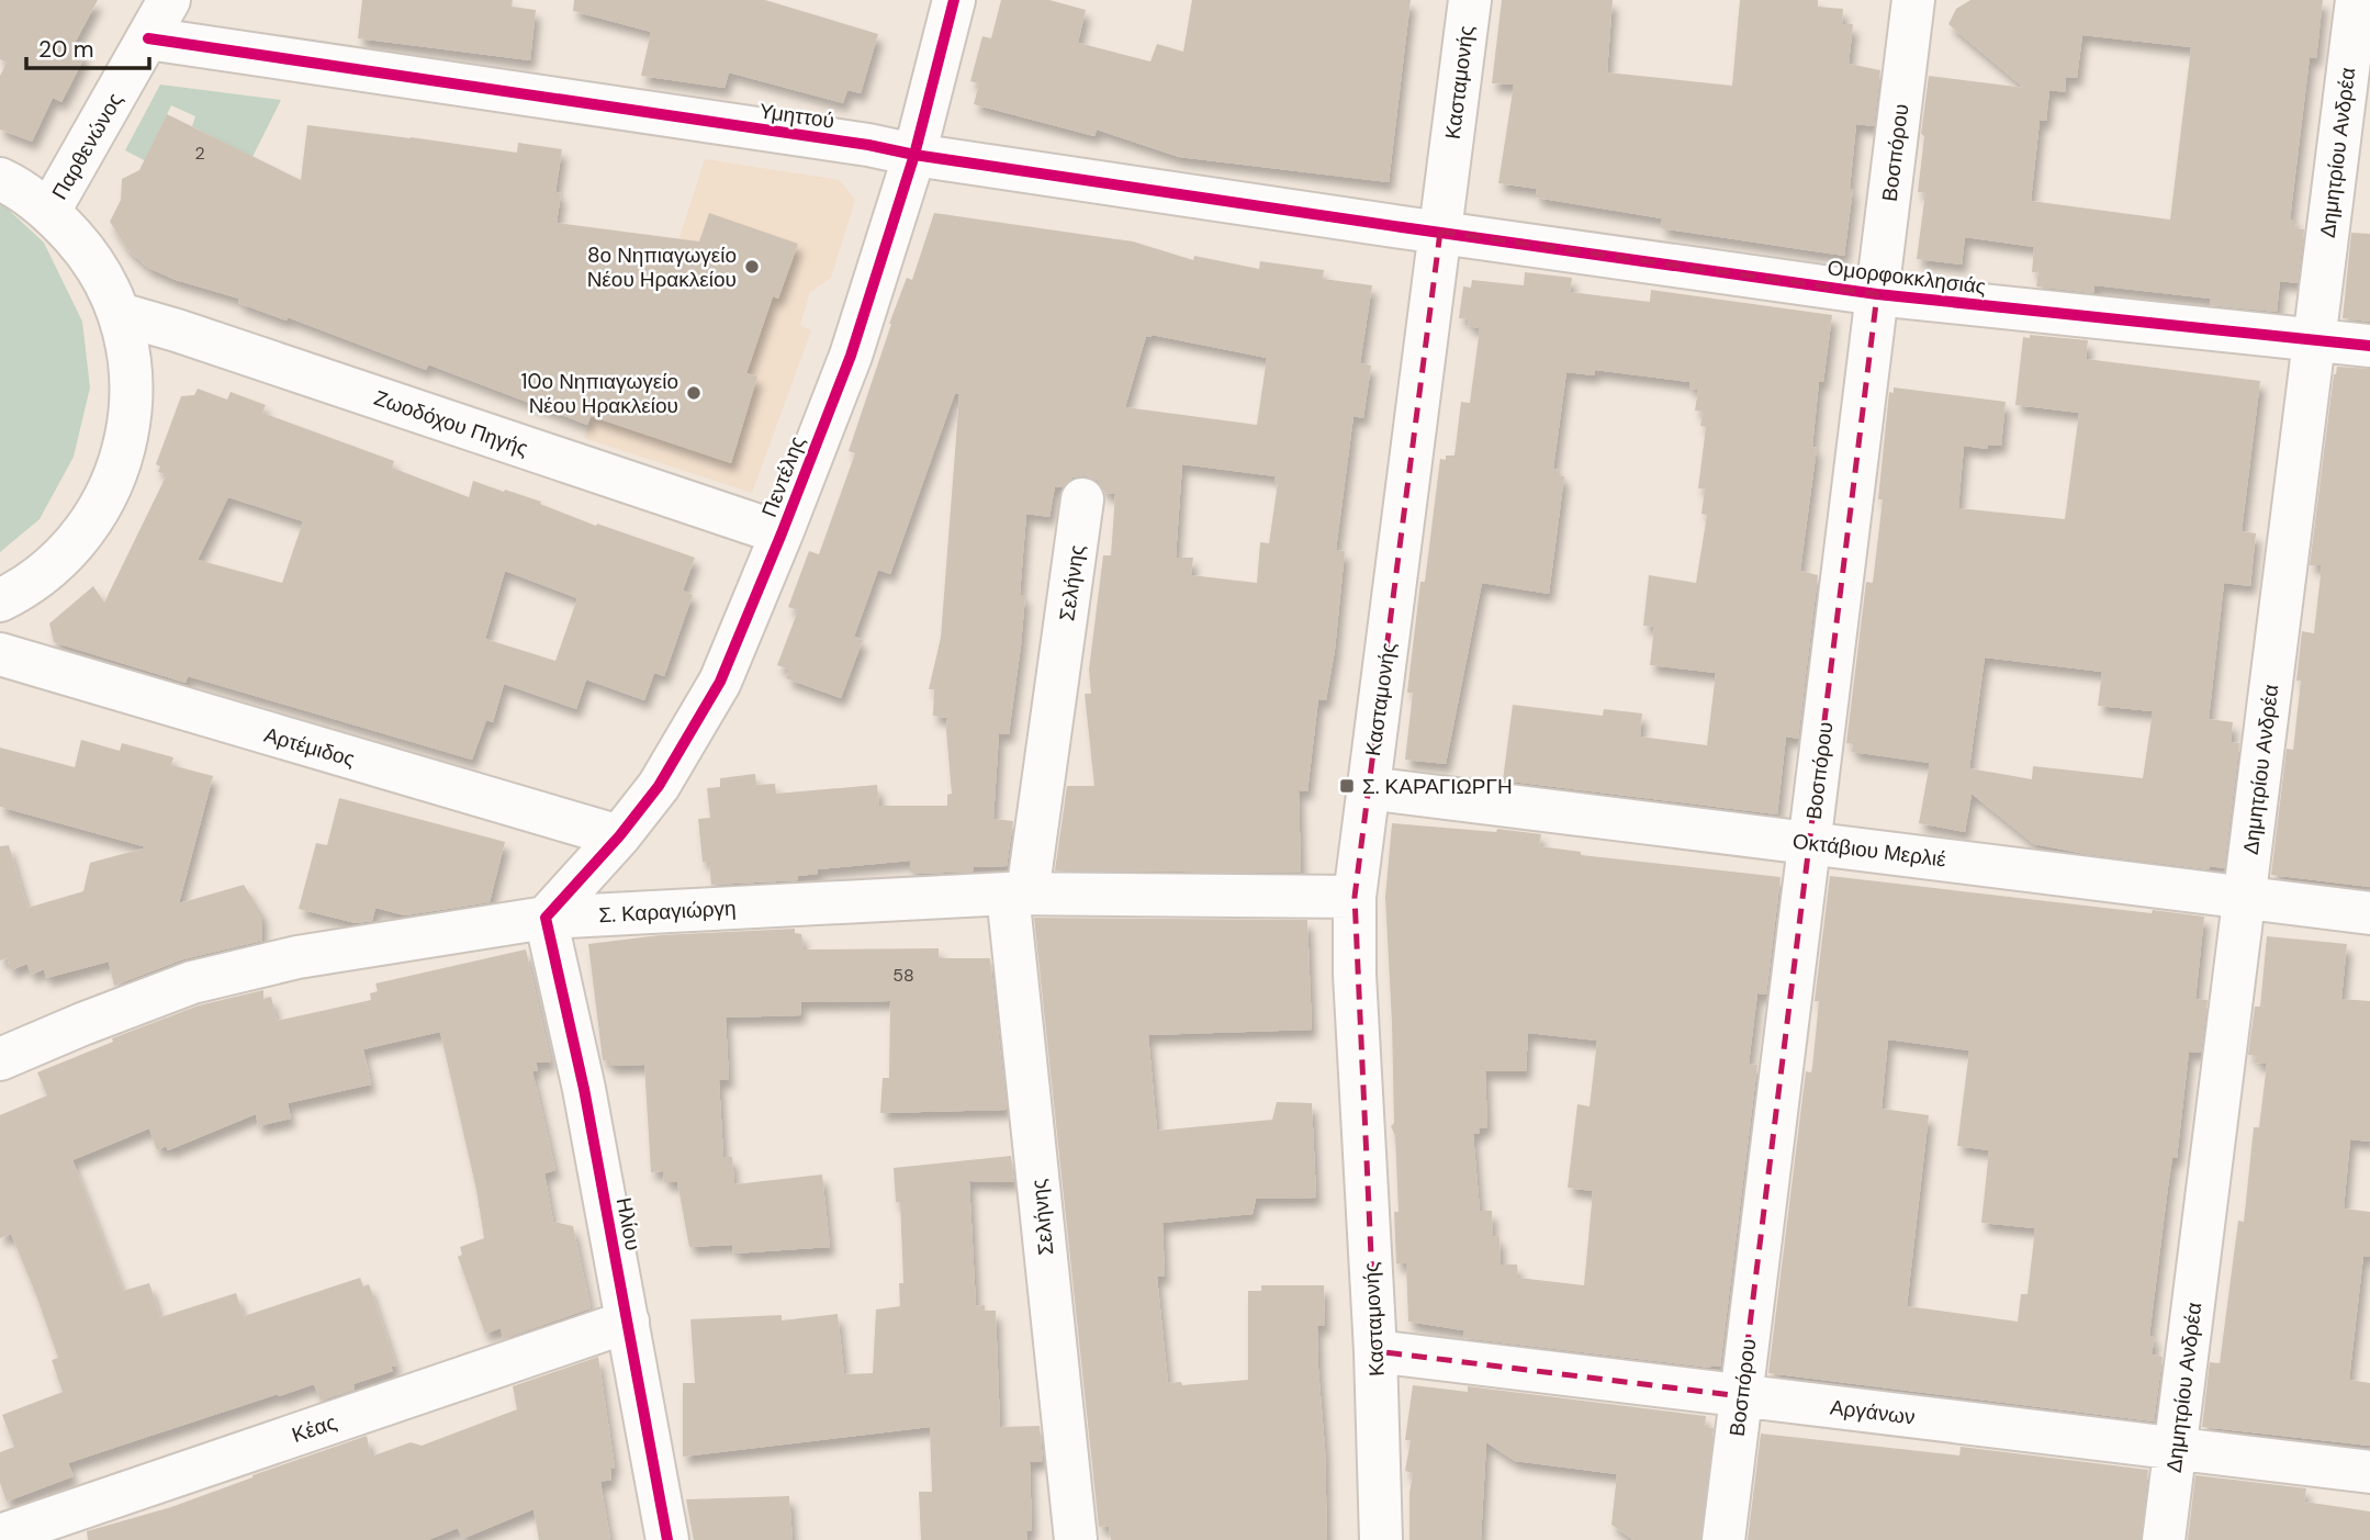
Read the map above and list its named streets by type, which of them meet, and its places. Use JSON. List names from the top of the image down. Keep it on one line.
{"streets":{"street":["Κασταμονής","Υμηττού","Παρθενώνος","Βοσπόρου","Δημητρίου Ανδρέα","Ομορφοκκλησιάς","Ζωοδόχου Πηγής","Πεντέλης","Σελήνης","Αρτέμιδος","Οκτάβιου Μερλιέ","Σ. Καραγιώργη","Ηλίου","Αργάνων","Κέας"]},"crossings":[["Κασταμονής","Υμηττού"],["Κασταμονής","Ομορφοκκλησιάς"],["Κασταμονής","Οκτάβιου Μερλιέ"],["Κασταμονής","Σ. Καραγιώργη"],["Κασταμονής","Αργάνων"],["Υμηττού","Παρθενώνος"],["Υμηττού","Ομορφοκκλησιάς"],["Υμηττού","Πεντέλης"],["Βοσπόρου","Ομορφοκκλησιάς"],["Βοσπόρου","Οκτάβιου Μερλιέ"],["Βοσπόρου","Αργάνων"],["Δημητρίου Ανδρέα","Ομορφοκκλησιάς"],["Δημητρίου Ανδρέα","Οκτάβιου Μερλιέ"],["Δημητρίου Ανδρέα","Αργάνων"],["Ζωοδόχου Πηγής","Πεντέλης"],["Πεντέλης","Αρτέμιδος"],["Πεντέλης","Σ. Καραγιώργη"],["Πεντέλης","Ηλίου"],["Σελήνης","Σ. Καραγιώργη"],["Σ. Καραγιώργη","Ηλίου"],["Ηλίου","Κέας"]],"places":{"other":["8ο Νηπιαγωγείο Νέου Ηρακλείου","10ο Νηπιαγωγείο Νέου Ηρακλείου"],"transit":["Σ. ΚΑΡΑΓΙΩΡΓΗ"]},"house_numbers":["2","58"],"scale_bar":"20 m"}
